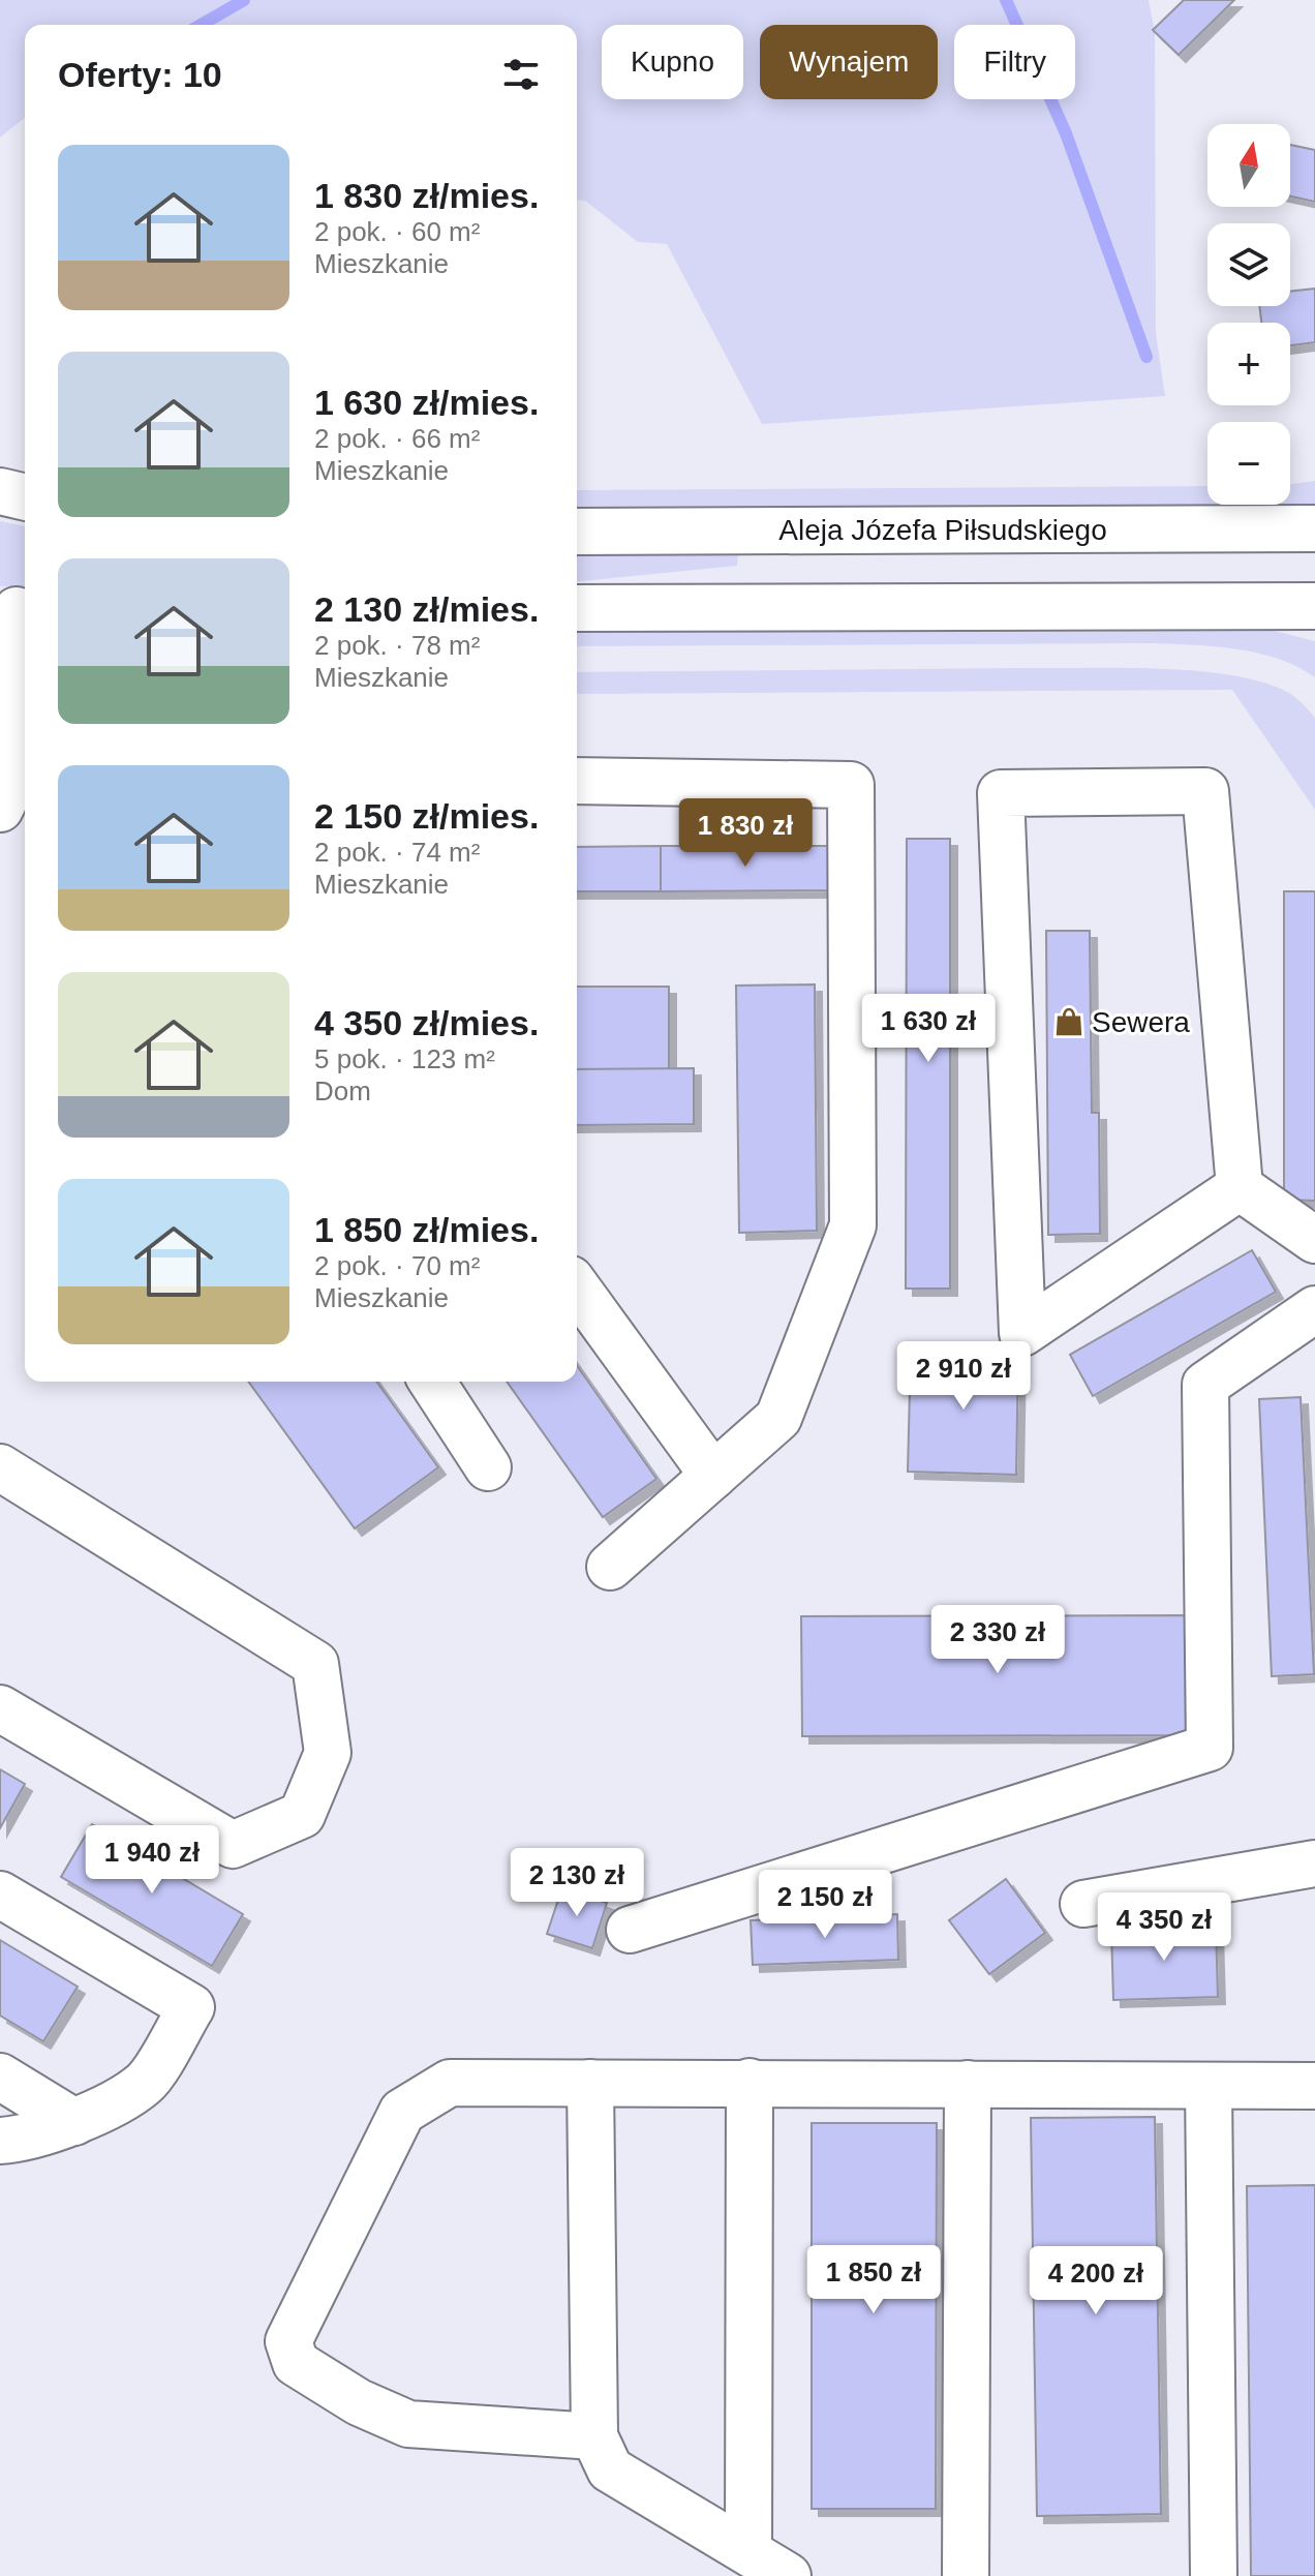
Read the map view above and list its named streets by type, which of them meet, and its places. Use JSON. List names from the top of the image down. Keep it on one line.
{"streets":{"street":["Aleja Józefa Piłsudskiego"]},"places":{"shop":["Sewera"]},"north":"top","page":{"chip":["Kupno","Wynajem","Filtry"],"heading":"Oferty: 10","map_buttons":["+","−"],"list":[{"name":"1 830 zł/mies.","note":"2 pok. · 60 m² · Mieszkanie"},{"name":"1 630 zł/mies.","note":"2 pok. · 66 m² · Mieszkanie"},{"name":"2 130 zł/mies.","note":"2 pok. · 78 m² · Mieszkanie"},{"name":"2 150 zł/mies.","note":"2 pok. · 74 m² · Mieszkanie"},{"name":"4 350 zł/mies.","note":"5 pok. · 123 m² · Dom"},{"name":"1 850 zł/mies.","note":"2 pok. · 70 m² · Mieszkanie"}],"price":["1 830 zł","1 630 zł","2 910 zł","2 330 zł","1 940 zł","2 130 zł","2 150 zł","4 350 zł","1 850 zł","4 200 zł"]}}
